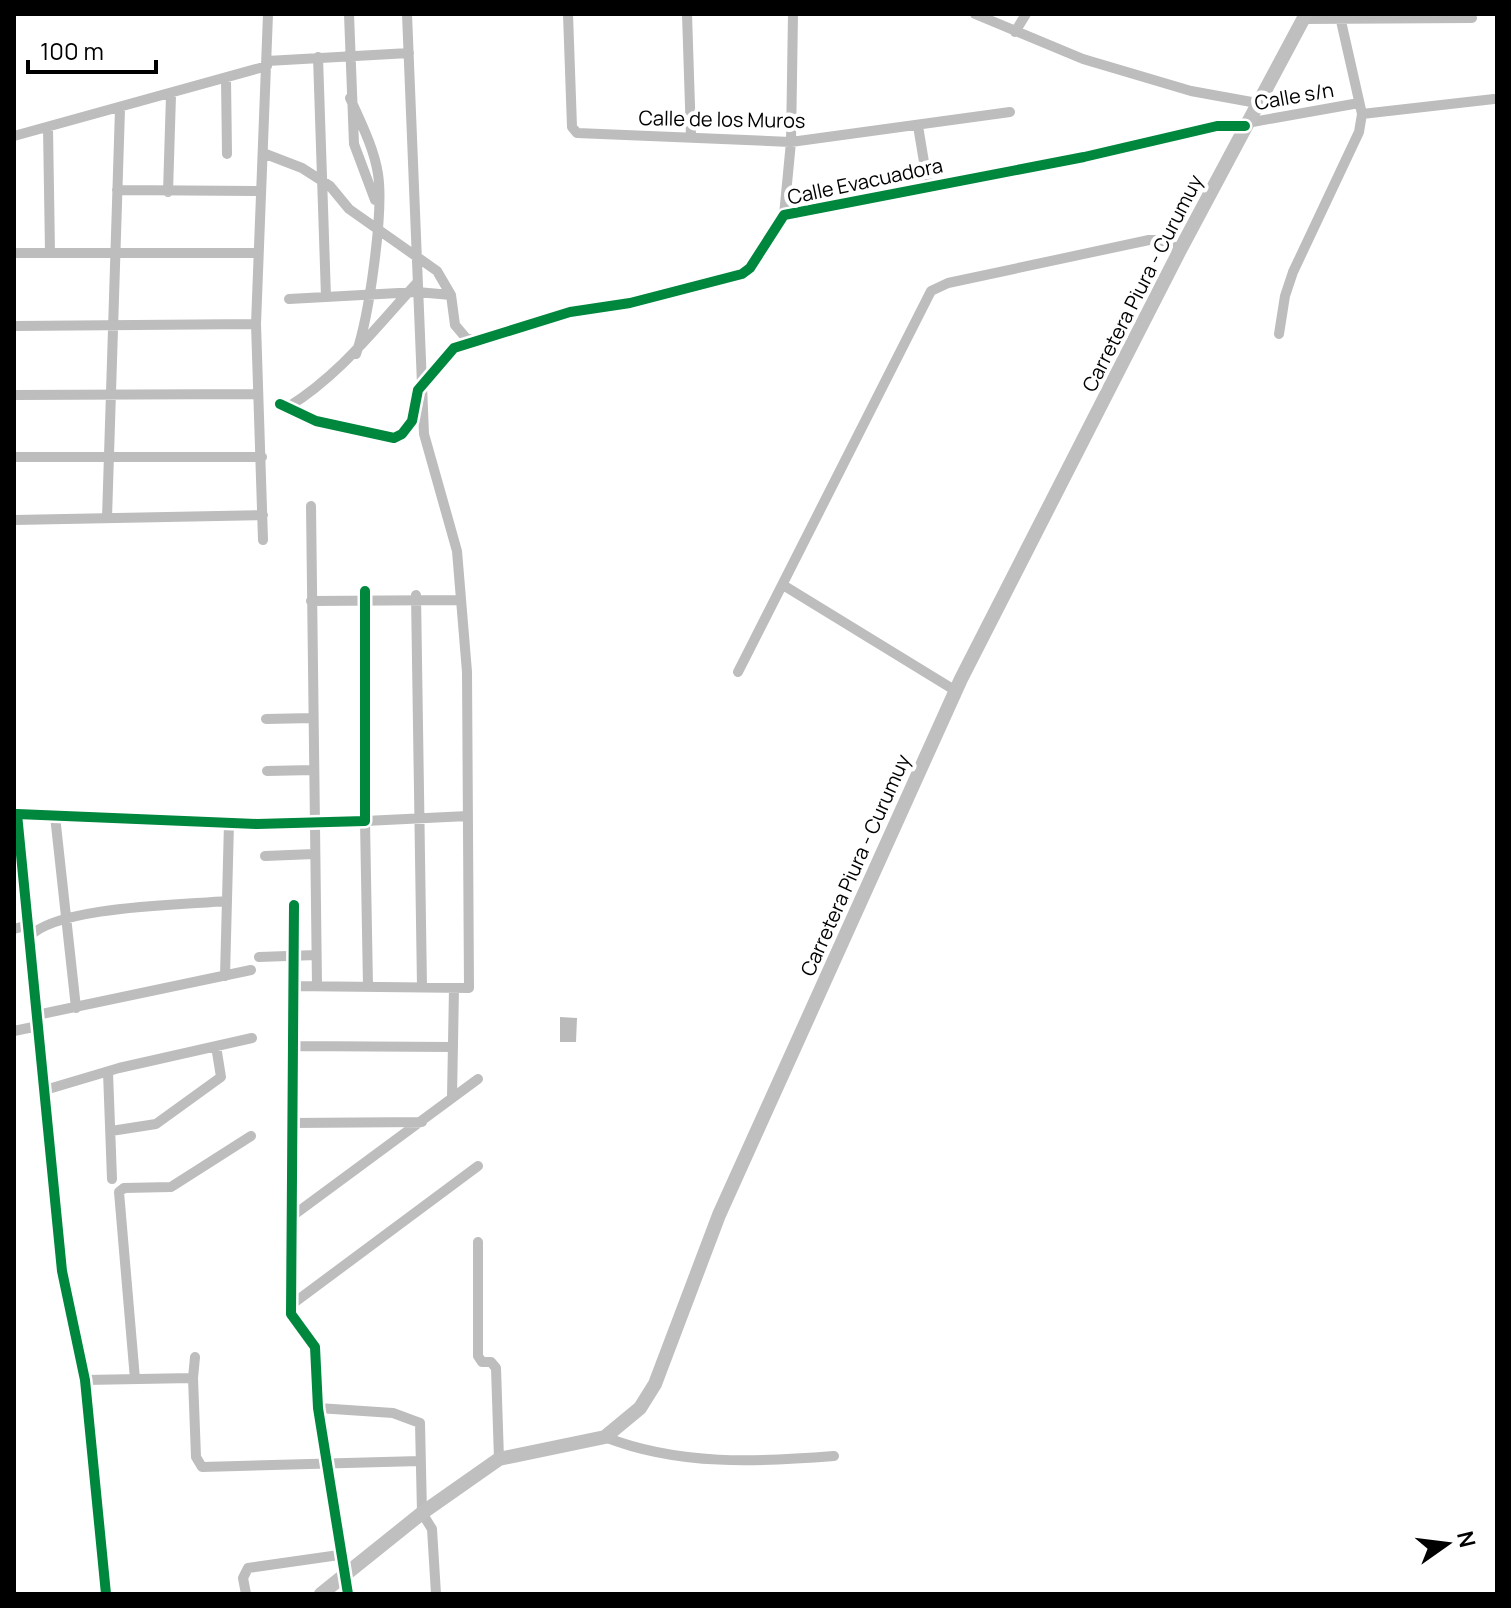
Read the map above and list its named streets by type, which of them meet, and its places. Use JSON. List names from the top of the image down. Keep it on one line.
{"streets":{"main road":["Carretera Piura - Curumuy"],"street":["Calle s/n","Calle de los Muros","Calle Evacuadora"]},"crossings":[["Calle s/n","Calle Evacuadora"],["Calle s/n","Carretera Piura - Curumuy"],["Calle Evacuadora","Carretera Piura - Curumuy"]],"scale_bar":"100 m","north":"right"}
